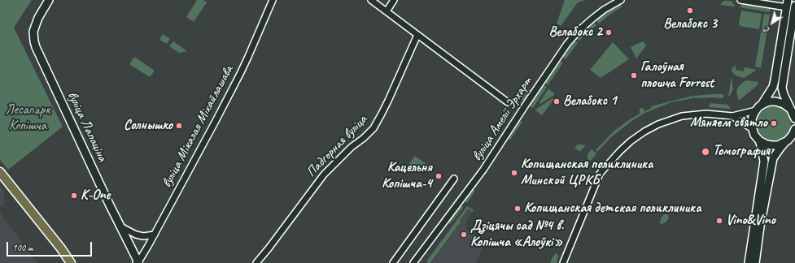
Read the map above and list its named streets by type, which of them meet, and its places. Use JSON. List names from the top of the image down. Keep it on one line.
{"streets":{"main road":["вуліца Лапаціна"],"street":["вуліца Амеліі Эрхарт","вуліца Мікалая Міхайлашава","Падгорная вуліца"]},"crossings":[["вуліца Лапаціна","вуліца Мікалая Міхайлашава"]],"parks":["Лесапарк Копішча"],"places":["Велабокс 3","Велабокс 2","Галоўная плошча Forrest","Велабокс 1","Мяняем святло","Солнышко","Томография","Копищанская поликлиника Минской ЦРКБ","Кацельня Копішча-4","K-One","Копищанская детская поликлиника","Vino&Vino","Дзіцячы сад №4 в. Копішча «Алоўкі»"],"scale_bar":"100 m","north":"bottom left"}
